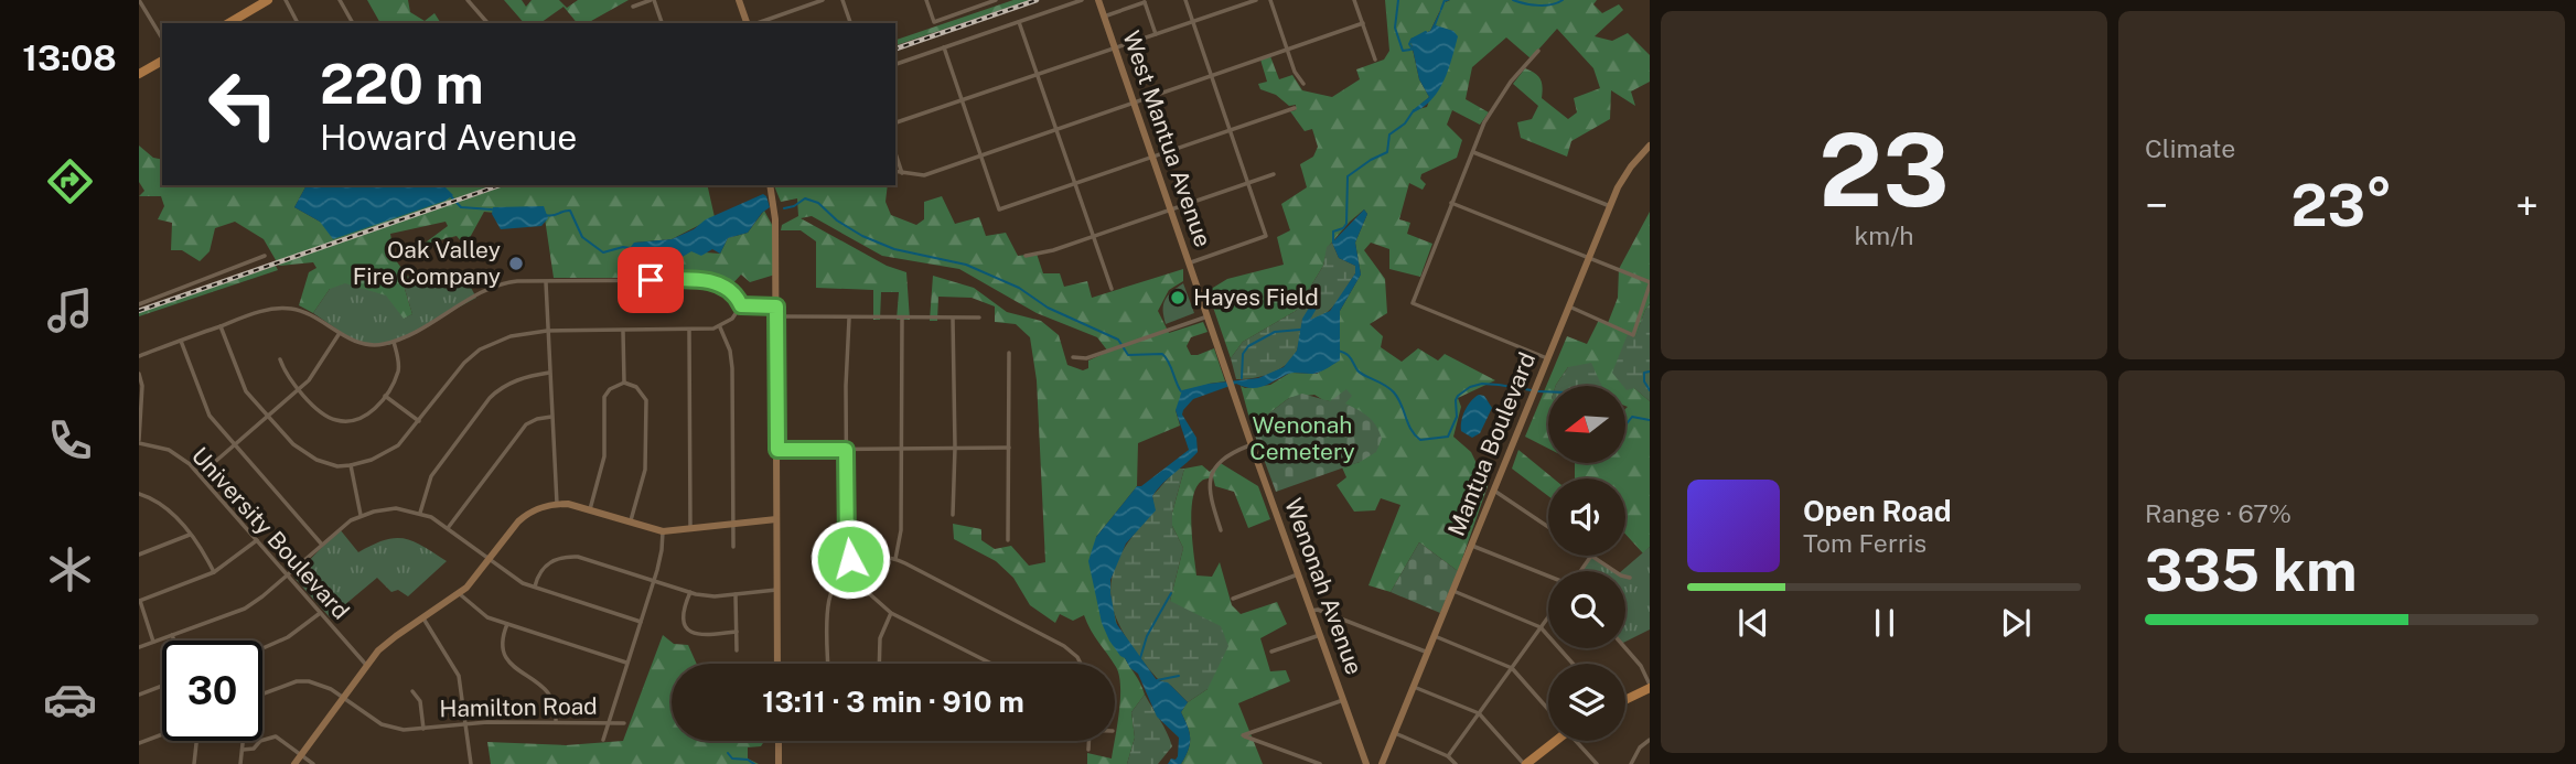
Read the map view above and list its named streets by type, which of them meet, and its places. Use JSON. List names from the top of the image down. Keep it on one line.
{"streets":{"street":["West Mantua Avenue","Mantua Boulevard","University Boulevard","Wenonah Avenue","Hamilton Road"]},"crossings":[["West Mantua Avenue","Wenonah Avenue"]],"parks":["Wenonah Cemetery"],"places":["Oak Valley Fire Company","Hayes Field"],"north":"left","page":{"tabs":"13:08","tile":[["23","km/h"],"Climate",["Range · 67%","335 km"]],"turn":["220 m","Howard Avenue"],"heat":["−","23°","+"],"song":["Open Road","Tom Ferris"],"limit":"30","trip":"13:11 · 3 min · 910 m"}}
